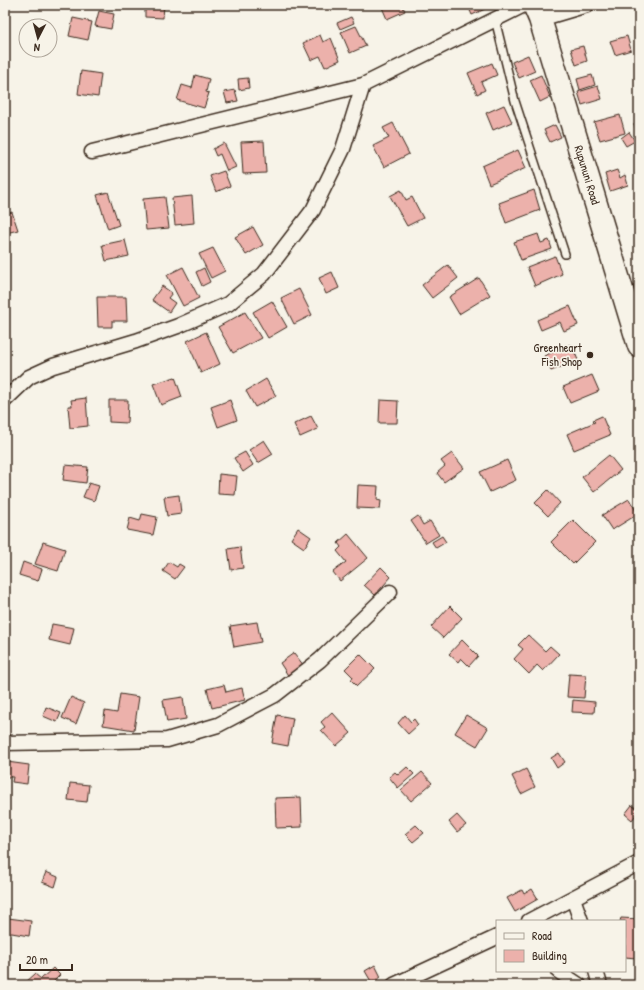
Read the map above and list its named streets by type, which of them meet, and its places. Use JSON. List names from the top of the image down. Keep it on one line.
{"streets":{"main road":["Rupununi Road"]},"places":["Greenheart Fish Shop"],"legend":["Road","Building"],"scale_bar":"20 m","north":"bottom"}
